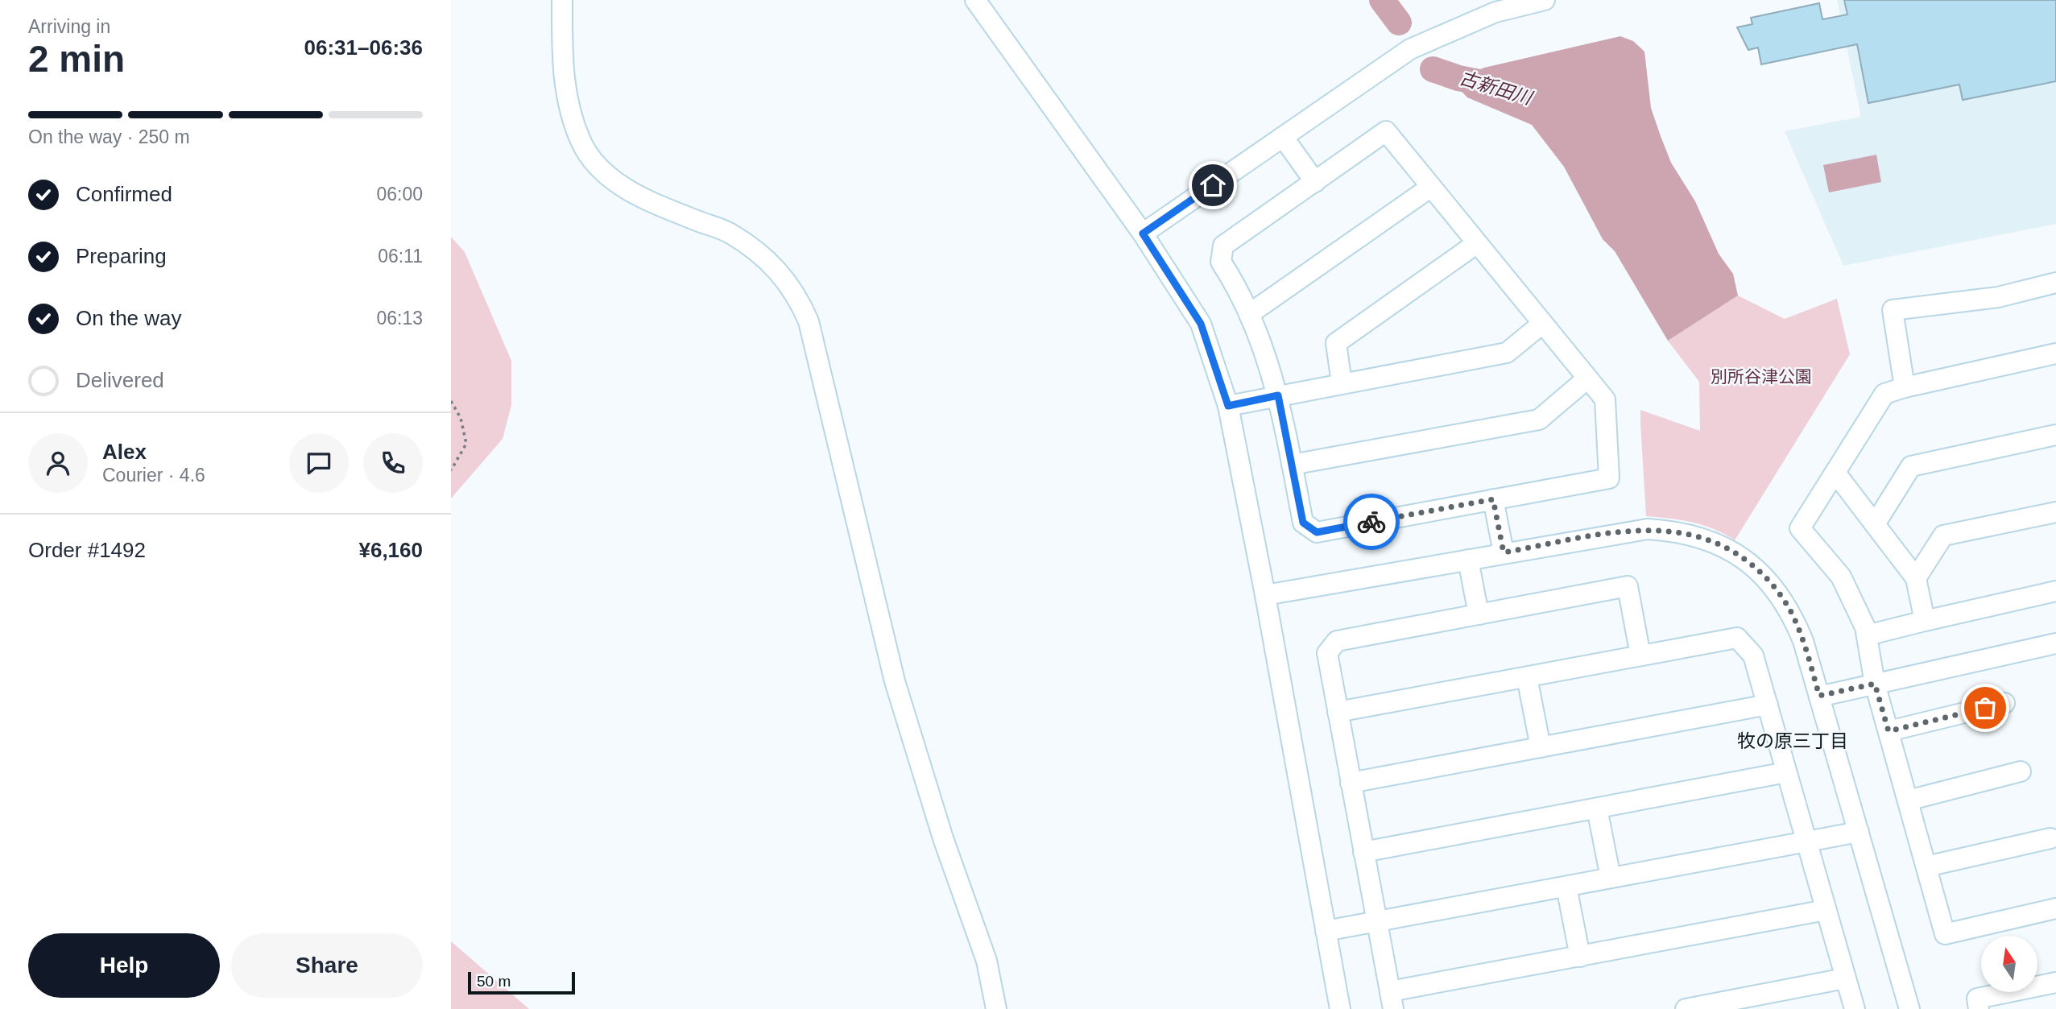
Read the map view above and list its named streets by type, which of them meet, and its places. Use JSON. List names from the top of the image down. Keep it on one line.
{"districts":["牧の原三丁目"],"water":["古新田川"],"parks":["別所谷津公園"],"scale_bar":"50 m","north":"top","page":{"heading":["2 min","Arriving in","06:31–06:36"],"panel":["Alex","Courier · 4.6","Order #1492","¥6,160"],"bar":"On the way · 250 m","list":[["Confirmed","06:00"],["Preparing","06:11"],["On the way","06:13"],"Delivered"],"buttons":["Help","Share"],"scale":"50 m"}}
